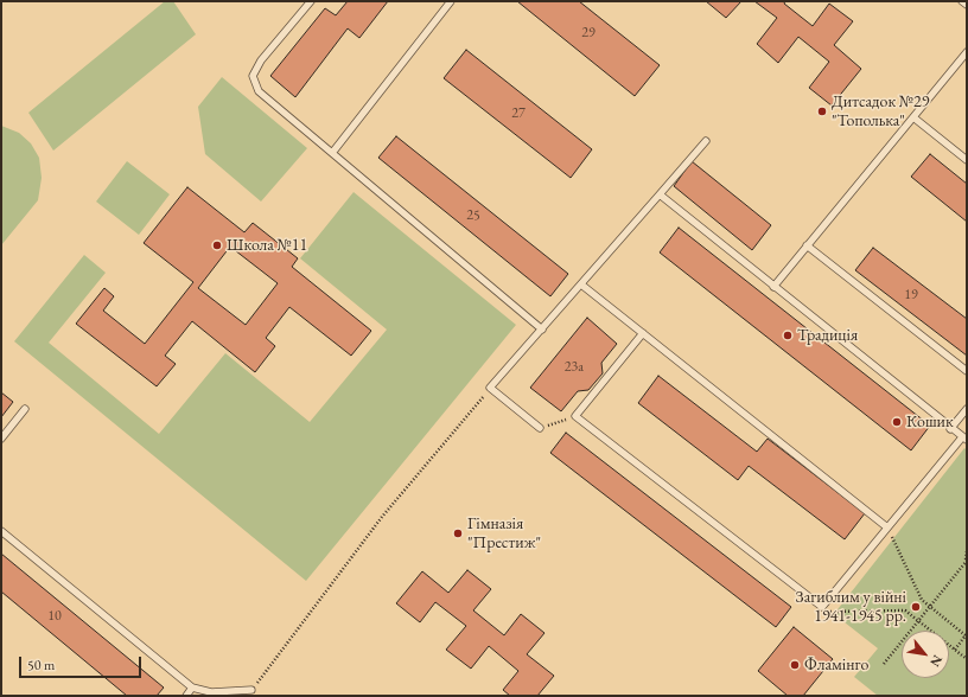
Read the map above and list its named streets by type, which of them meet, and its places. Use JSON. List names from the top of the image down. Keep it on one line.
{"places":["Дитсадок №29 \"Тополька\"","Школа №11","Традиція","Кошик","Гімназія \"Престиж\"","Загиблим у війні 1941-1945 рр.","Фламінго"],"house_numbers":["29","27","25","19","23а","10"],"scale_bar":"50 m","north":"bottom right"}
